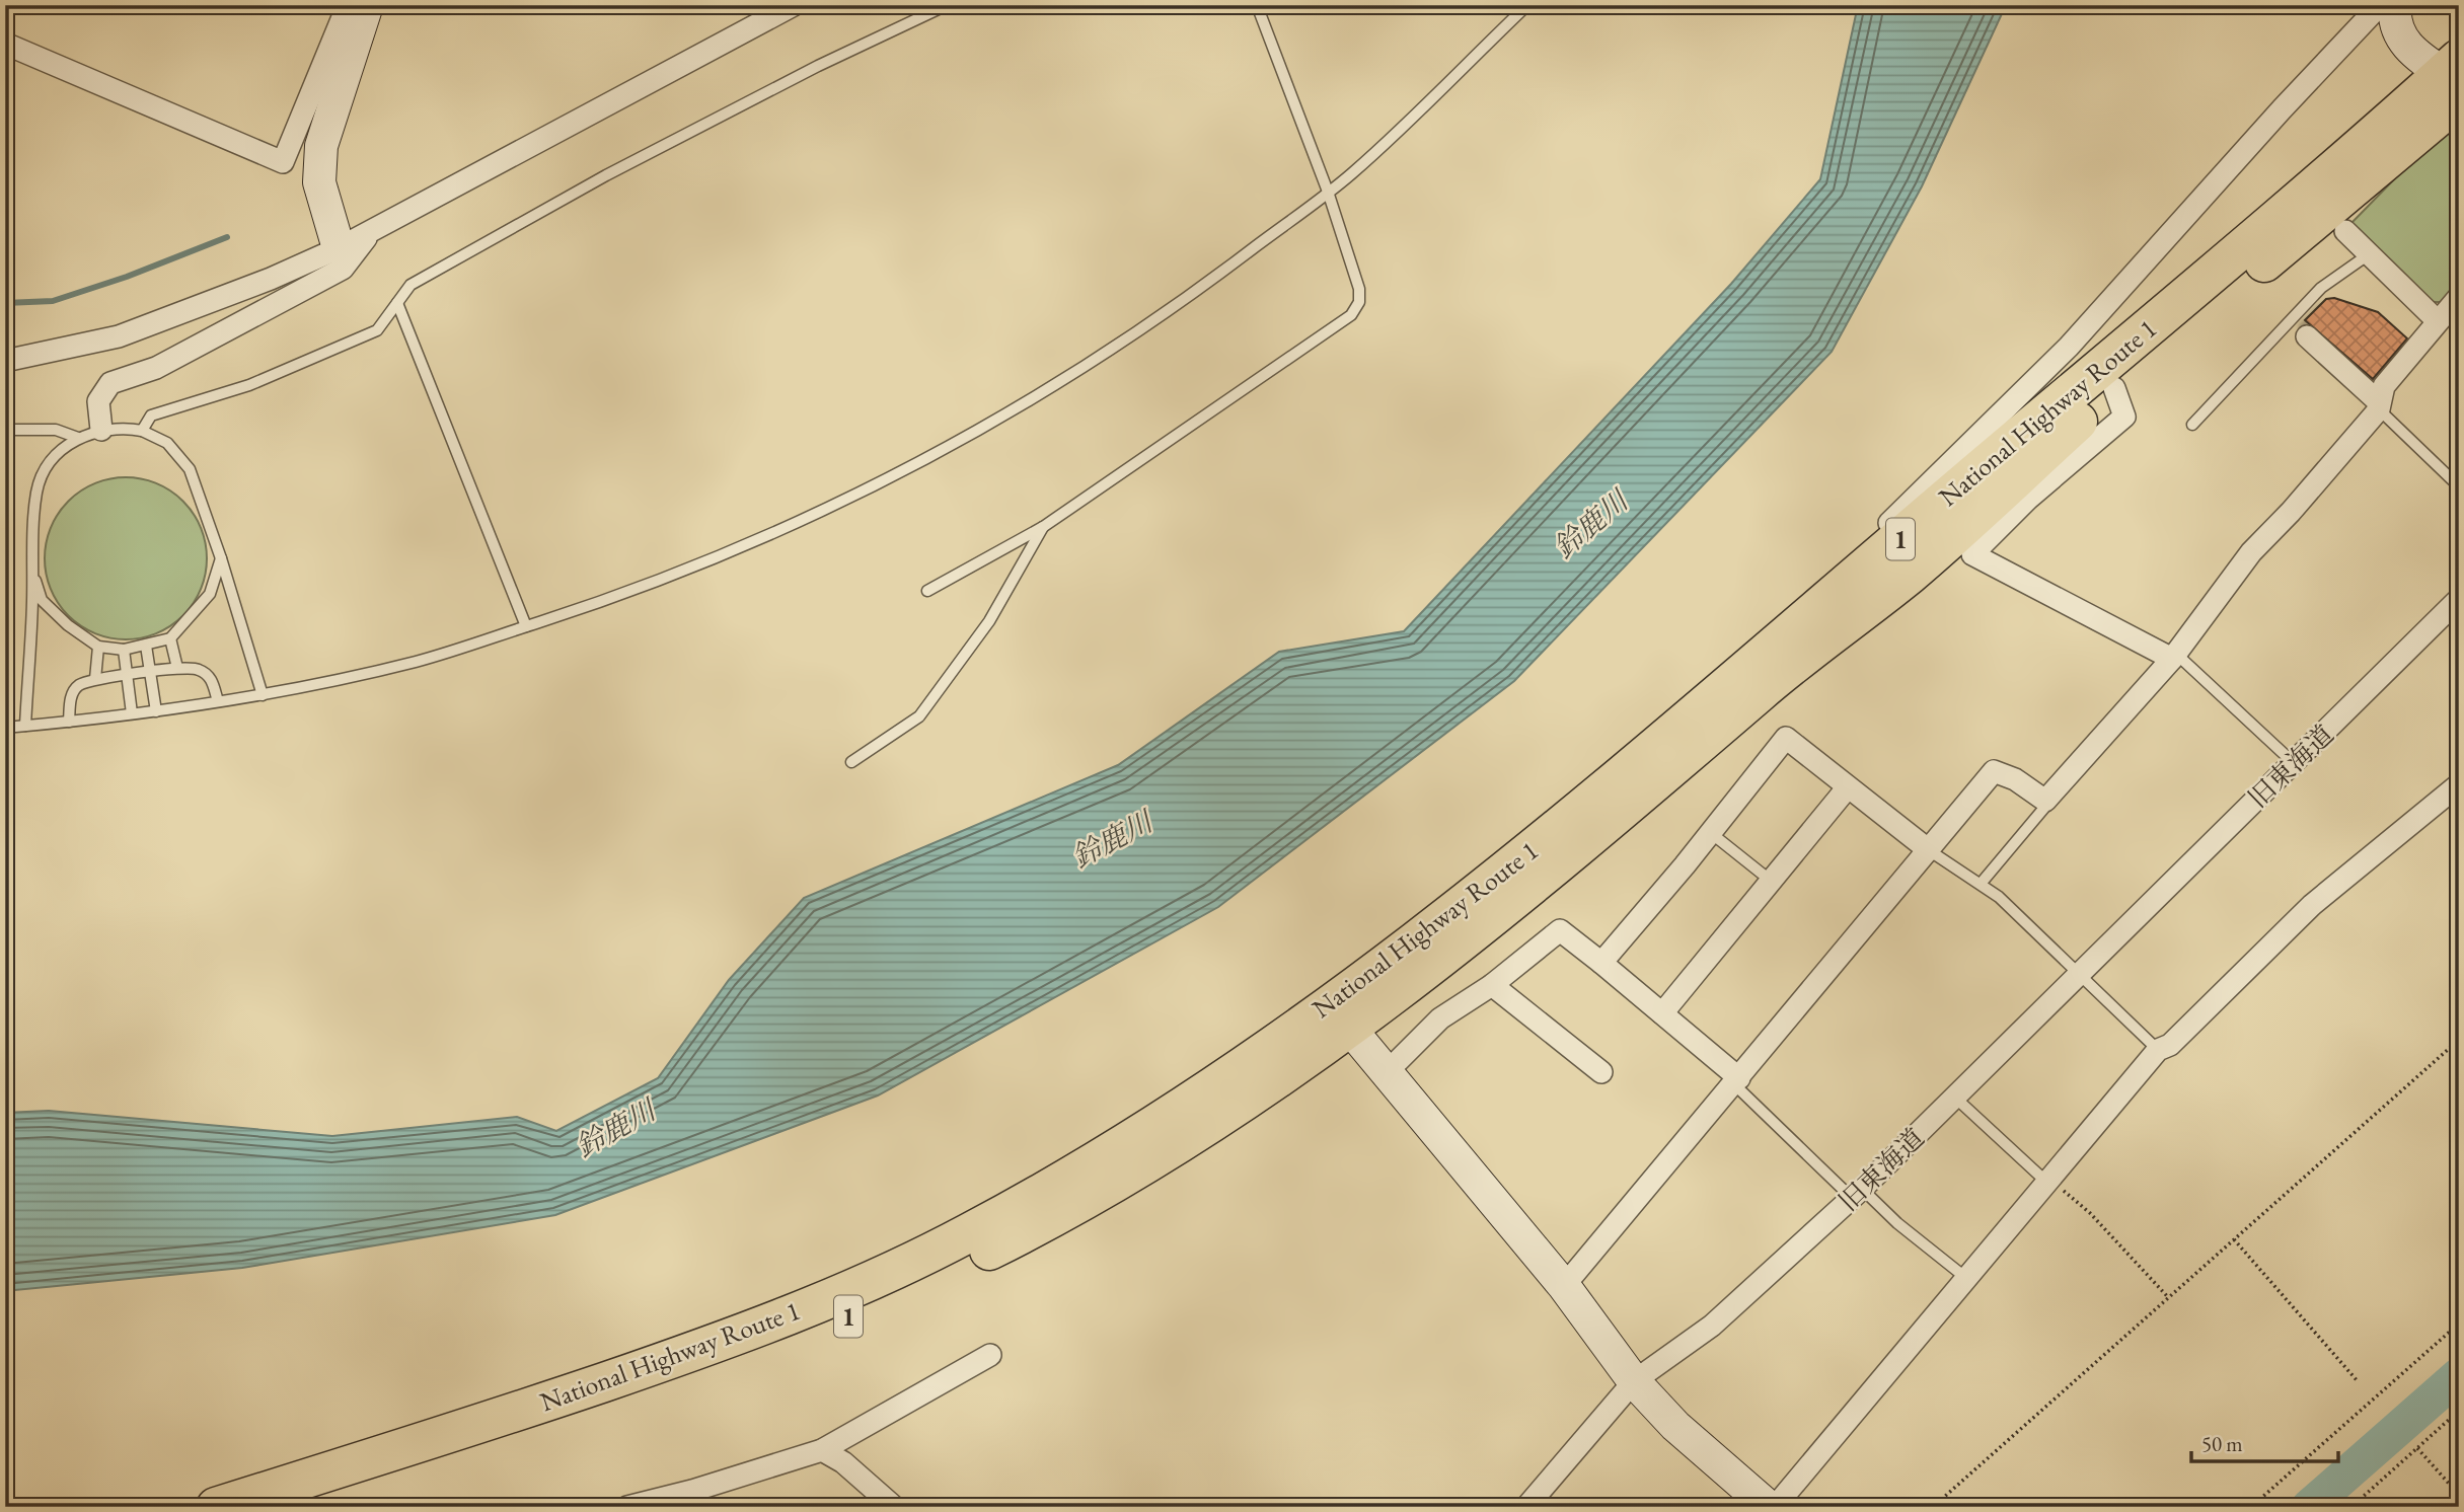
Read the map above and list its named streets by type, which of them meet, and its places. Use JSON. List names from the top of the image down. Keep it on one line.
{"streets":{"highway":["National Highway Route 1","1"],"street":["旧東海道"]},"water":["鈴鹿川"],"scale_bar":"50 m"}
